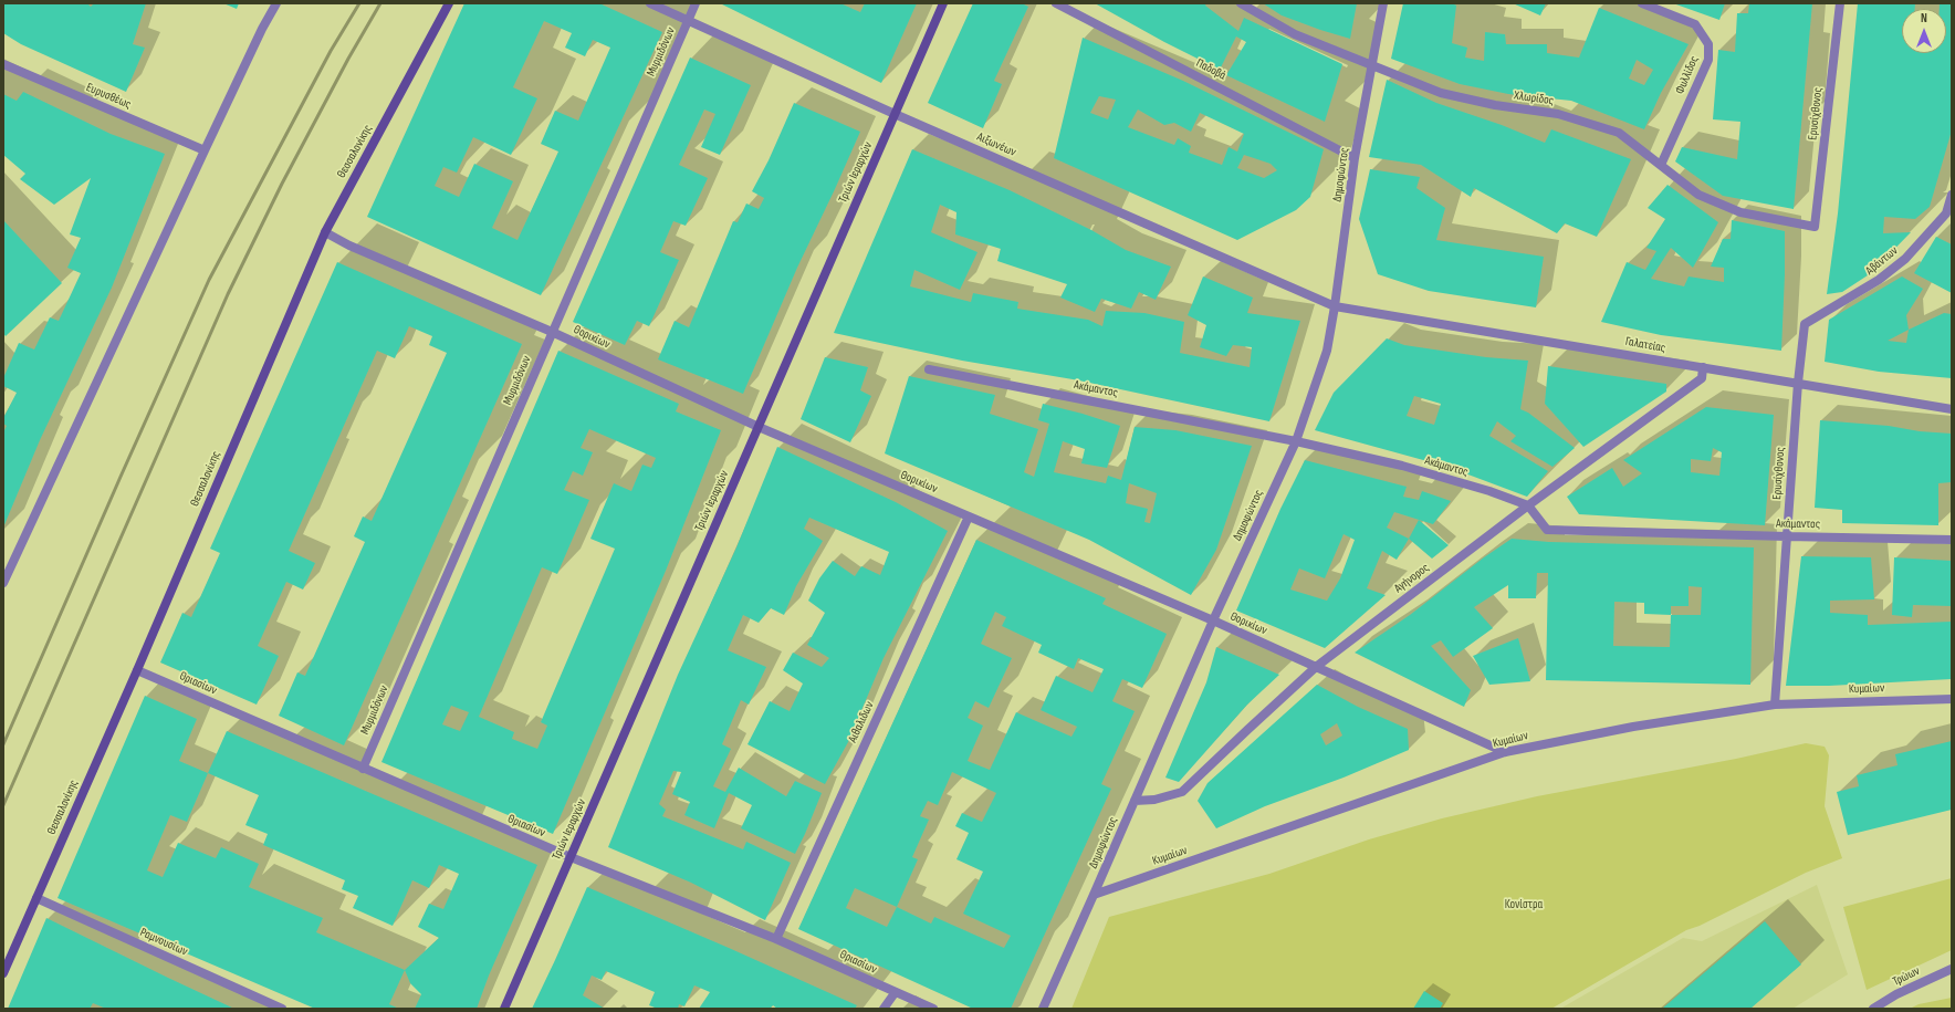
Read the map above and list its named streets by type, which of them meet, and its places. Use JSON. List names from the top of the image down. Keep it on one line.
{"streets":{"street":["Μυρμιδόνων","Παδοβά","Φυλλίδος","Ευρυσθέως","Χλωρίδος","Ερυσίχθονος","Αιξωνέων","Θεσσαλονίκης","Τριών Ιεραρχών","Δημοφώντος","Αβάντων","Θορικίων","Γαλατείας","Ακάμαντος","Αγήνορος","Θριασίων","Κυμαίων","Αιθαλιδων","Ραμνουσίων","Τρώων"]},"crossings":[["Μυρμιδόνων","Αιξωνέων"],["Μυρμιδόνων","Θορικίων"],["Μυρμιδόνων","Θριασίων"],["Παδοβά","Δημοφώντος"],["Φυλλίδος","Χλωρίδος"],["Χλωρίδος","Ερυσίχθονος"],["Χλωρίδος","Δημοφώντος"],["Ερυσίχθονος","Αβάντων"],["Ερυσίχθονος","Γαλατείας"],["Ερυσίχθονος","Ακάμαντος"],["Ερυσίχθονος","Κυμαίων"],["Αιξωνέων","Τριών Ιεραρχών"],["Αιξωνέων","Δημοφώντος"],["Αιξωνέων","Γαλατείας"],["Θεσσαλονίκης","Θορικίων"],["Θεσσαλονίκης","Θριασίων"],["Θεσσαλονίκης","Ραμνουσίων"],["Τριών Ιεραρχών","Θορικίων"],["Τριών Ιεραρχών","Θριασίων"],["Δημοφώντος","Θορικίων"],["Δημοφώντος","Γαλατείας"],["Δημοφώντος","Ακάμαντος"],["Δημοφώντος","Αγήνορος"],["Δημοφώντος","Κυμαίων"],["Θορικίων","Αγήνορος"],["Θορικίων","Κυμαίων"],["Θορικίων","Αιθαλιδων"],["Γαλατείας","Αγήνορος"],["Ακάμαντος","Αγήνορος"],["Θριασίων","Αιθαλιδων"]],"parks":["Κονίστρα"],"north":"top"}
